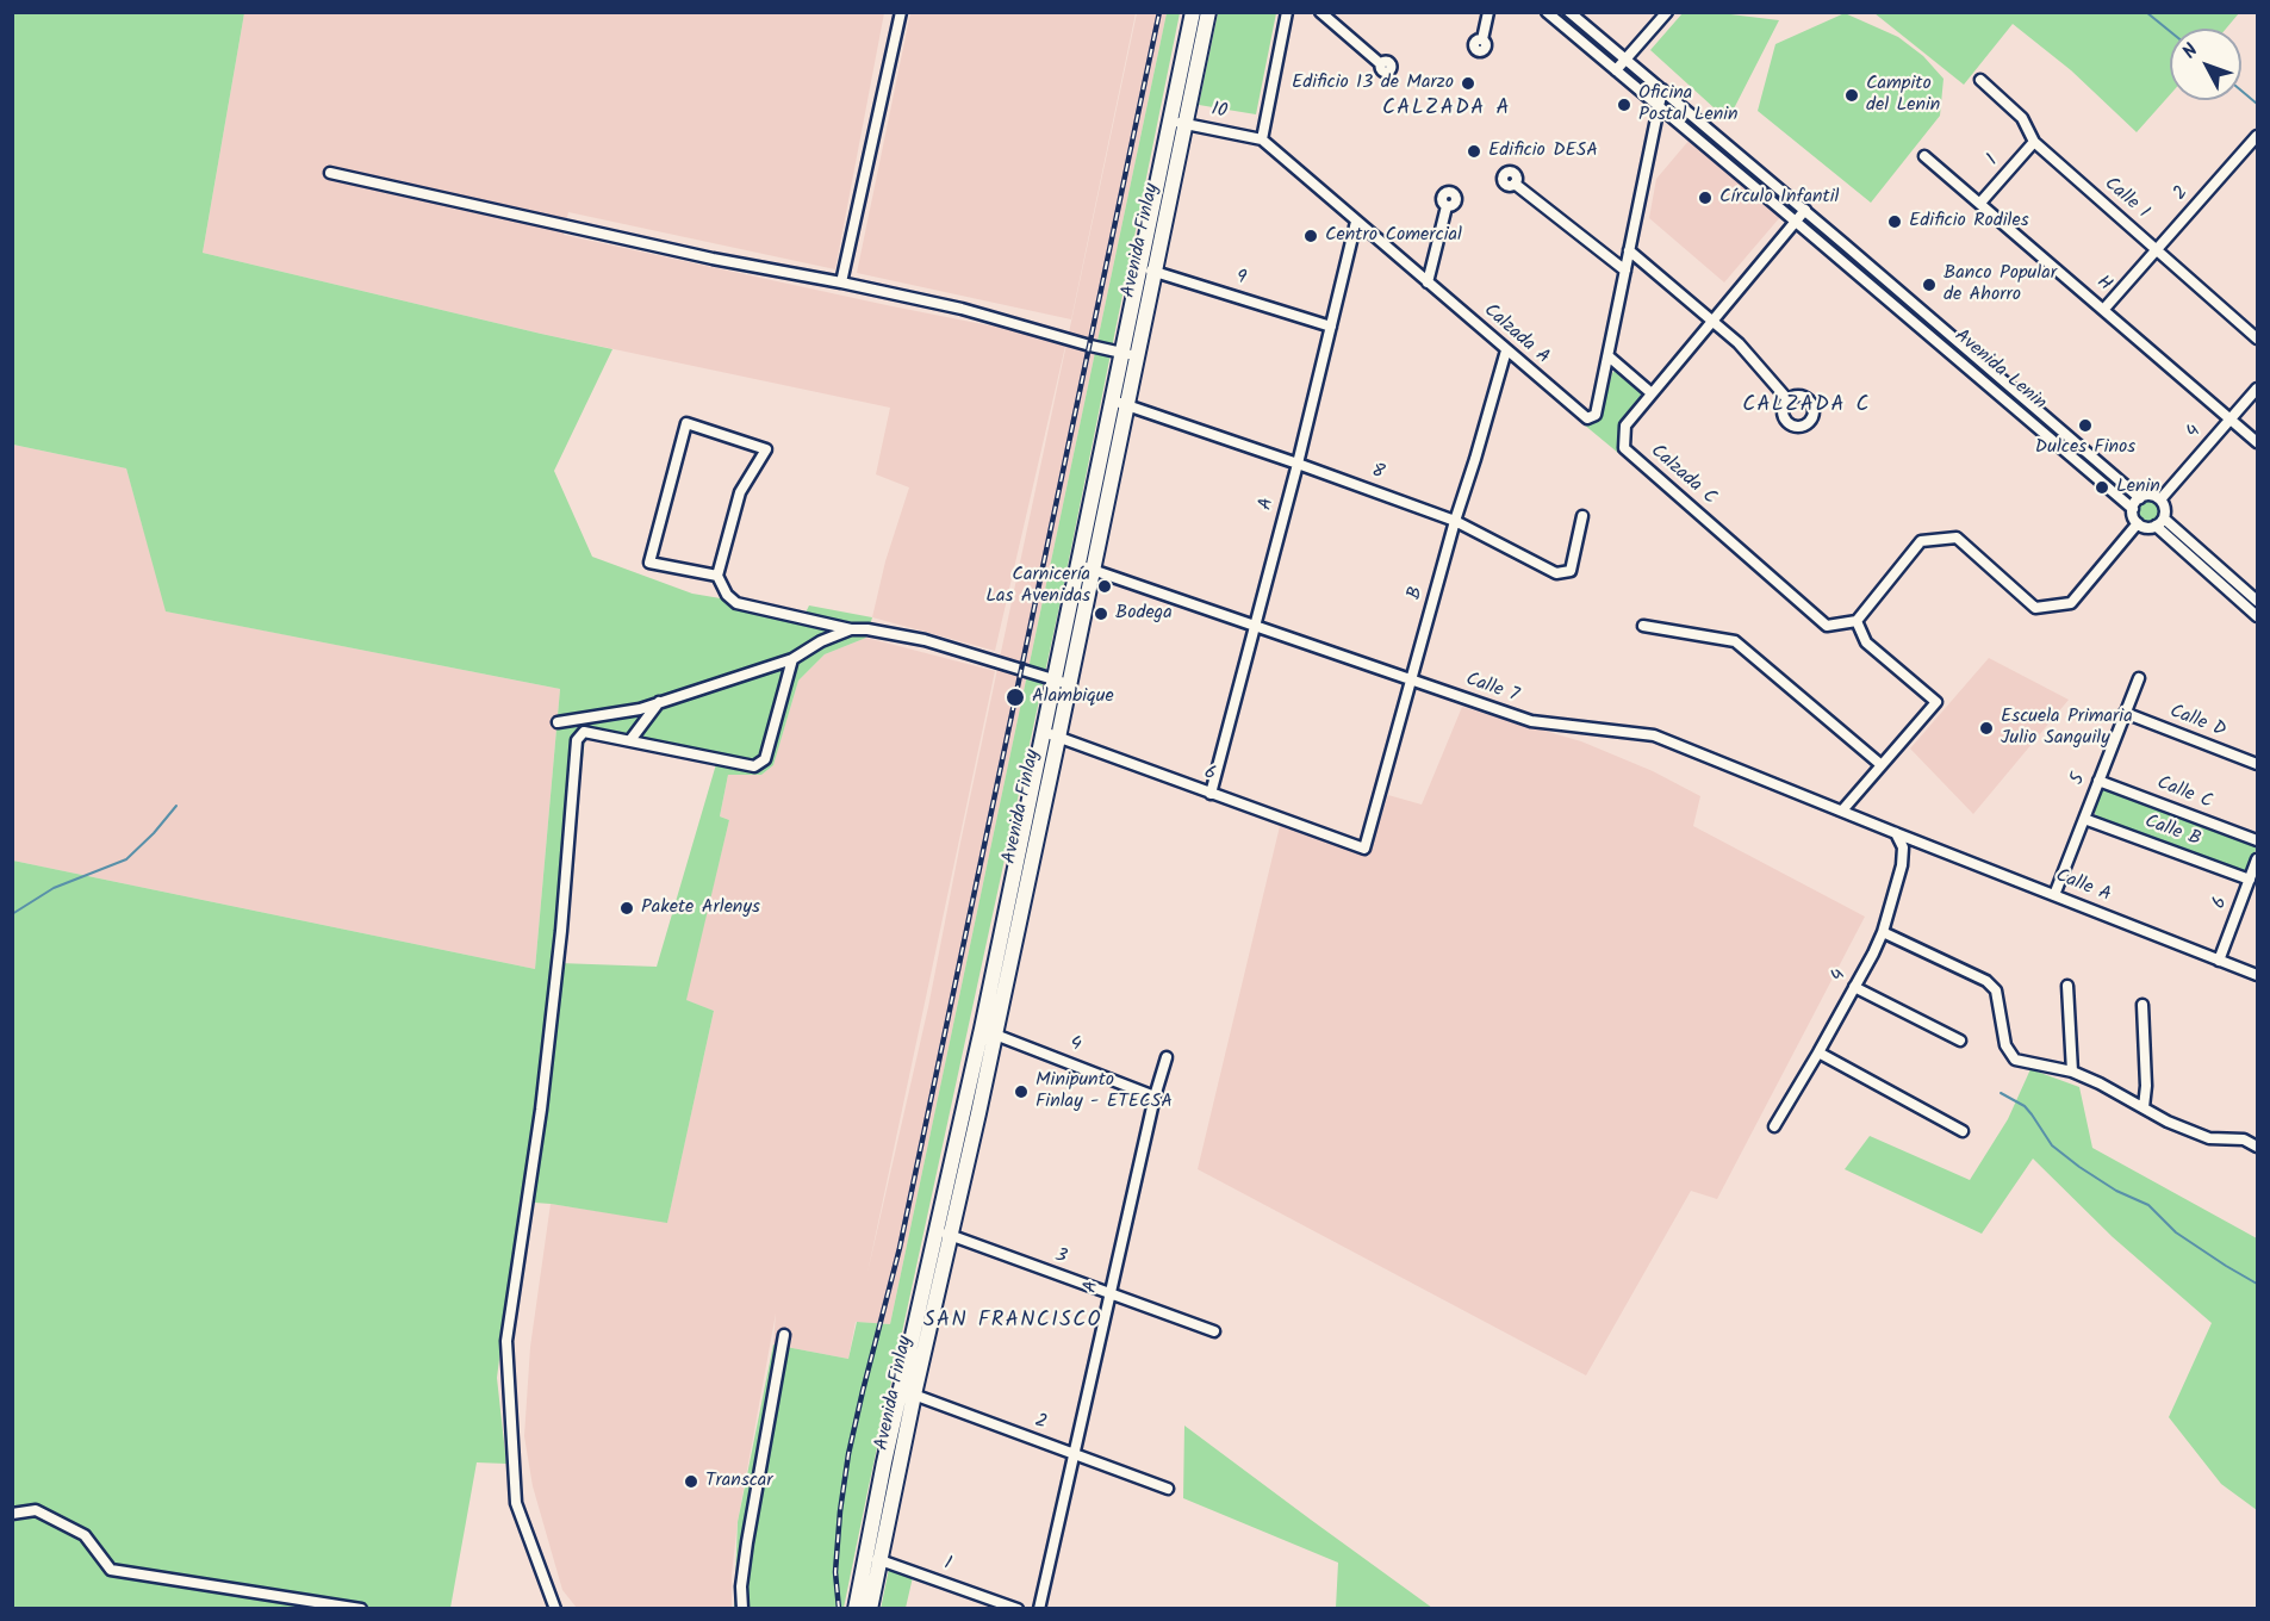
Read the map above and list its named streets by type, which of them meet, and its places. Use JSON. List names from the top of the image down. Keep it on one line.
{"streets":{"highway":["Avenida Finlay"],"street":["10","1","2","Calle I","9","H","Calzada A","Avenida Lenin","4","8","Calzada C","A","B","Calle 7","Calle D","6","5","Calle C","Calle B","Calle A","3"]},"crossings":[["10","Avenida Finlay"],["10","Calzada A"],["1","Calle I"],["1","Avenida Finlay"],["1","H"],["2","Calle I"],["2","Avenida Finlay"],["2","H"],["2","A"],["Avenida Finlay","9"],["Avenida Finlay","4"],["Avenida Finlay","8"],["Avenida Finlay","Calle 7"],["Avenida Finlay","6"],["Avenida Finlay","3"],["9","A"],["H","4"],["Calzada A","Avenida Lenin"],["Calzada A","A"],["Calzada A","B"],["Avenida Lenin","4"],["Avenida Lenin","Calzada C"],["4","A"],["4","Calle 7"],["4","Calle A"],["8","A"],["8","B"],["A","Calle 7"],["A","6"],["A","3"],["B","Calle 7"],["B","6"],["Calle 7","Calle A"],["Calle D","5"],["6","Calle B"],["6","Calle A"],["5","Calle C"],["5","Calle B"],["5","Calle A"]],"districts":["CALZADA A","CALZADA C","SAN FRANCISCO"],"places":["Edificio 13 de Marzo","Campito del Lenin","Oficina Postal Lenin","Edificio DESA","Círculo Infantil","Edificio Rodiles","Centro Comercial","Banco Popular de Ahorro","Dulces Finos","Lenin","Carnicería Las Avenidas","Bodega","Alambique","Escuela Primaria Julio Sanguily","Pakete Arlenys","Minipunto Finlay - ETECSA","Transcar"],"north":"top left"}
